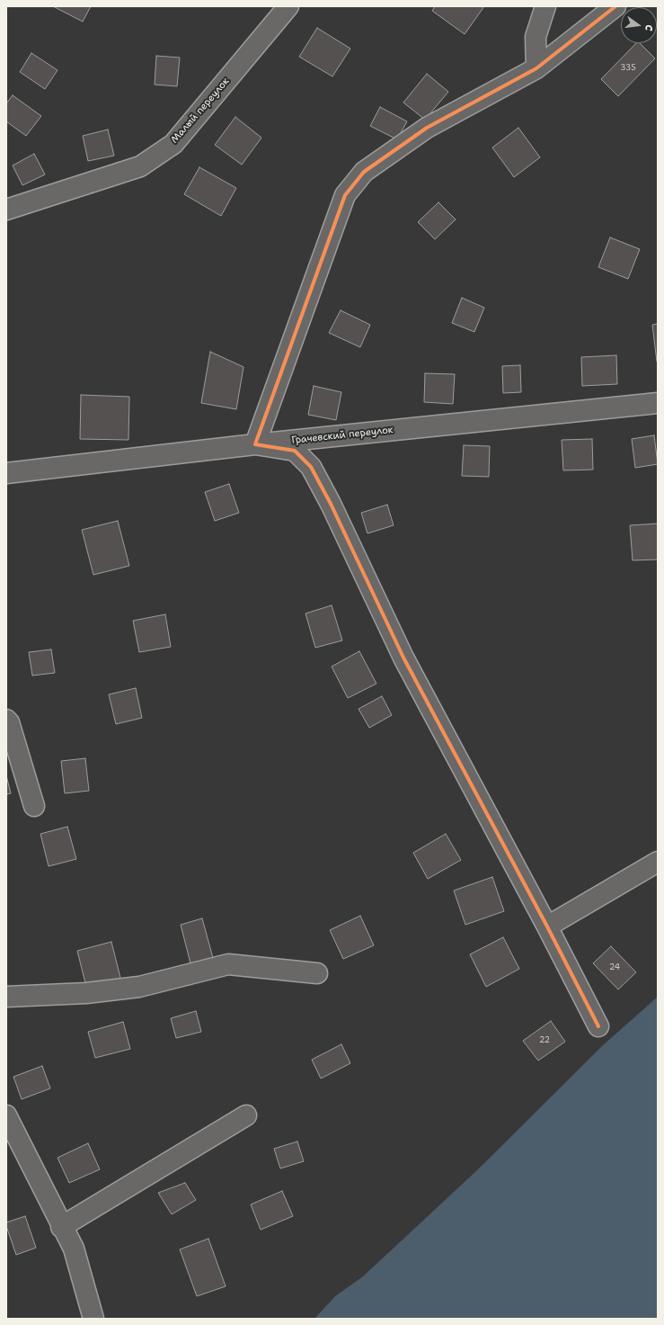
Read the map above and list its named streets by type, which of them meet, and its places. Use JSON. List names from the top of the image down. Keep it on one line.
{"streets":{"street":["Малый переулок","Грачевский переулок"]},"house_numbers":["335","24","22"],"north":"right"}
